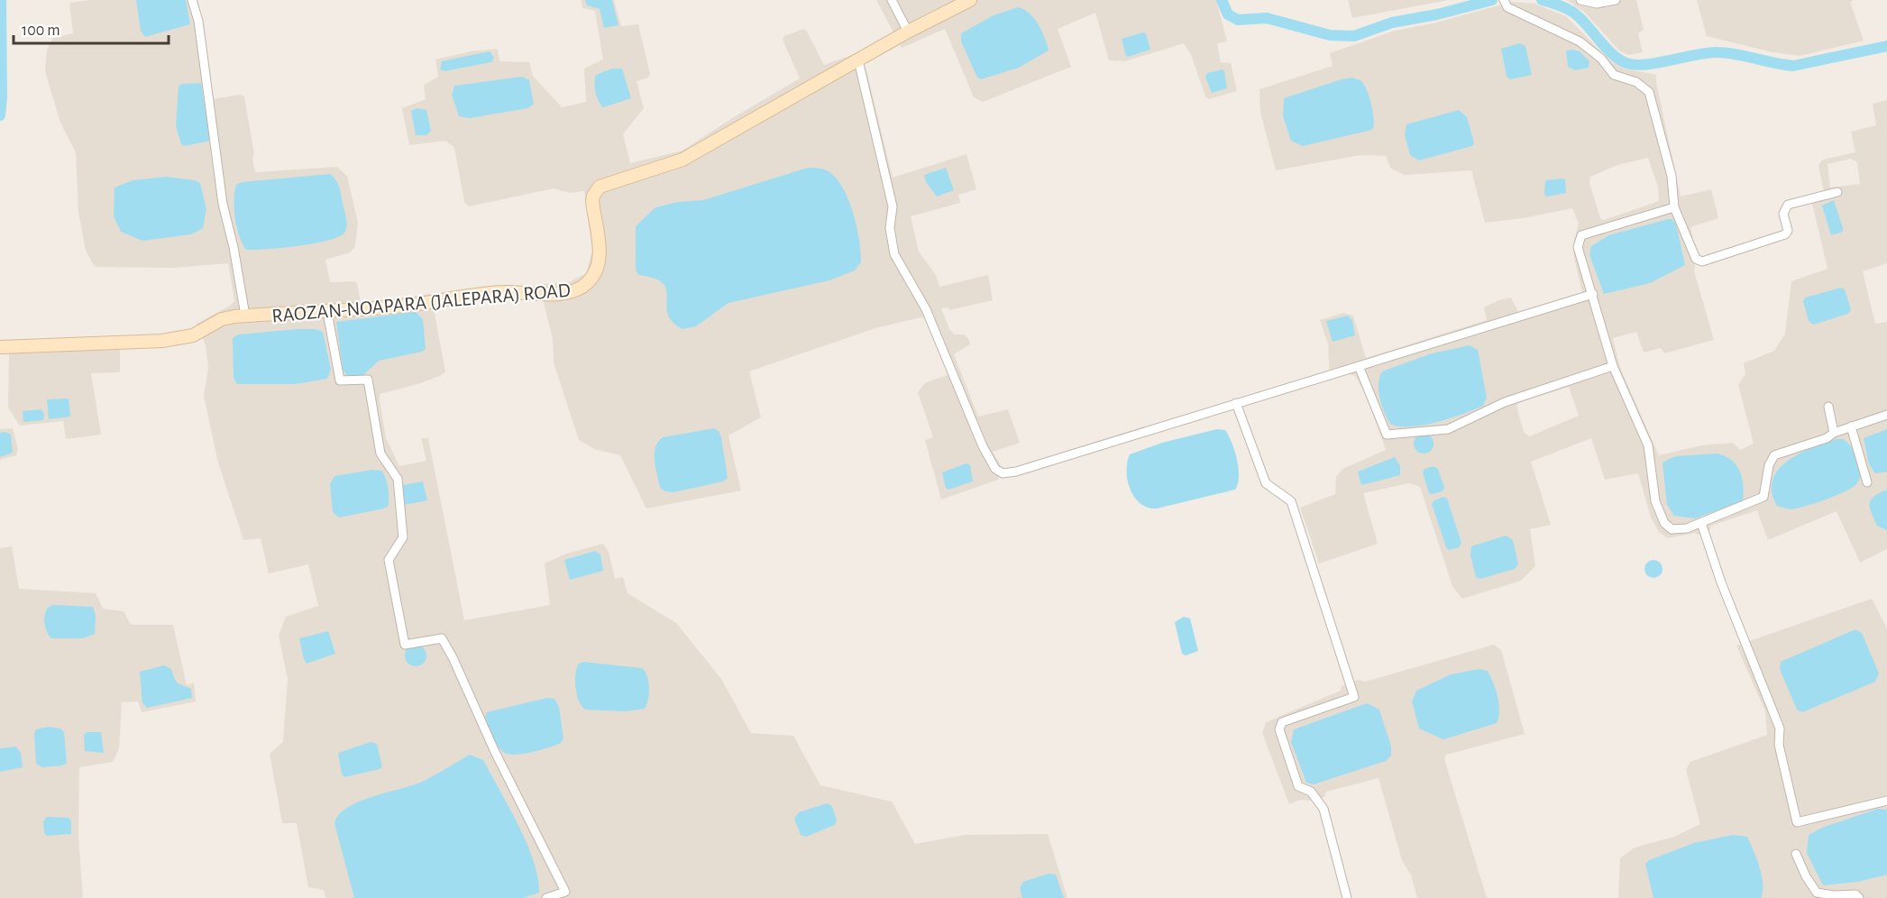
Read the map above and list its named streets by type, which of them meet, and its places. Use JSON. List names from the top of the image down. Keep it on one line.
{"streets":{"main road":["RAOZAN-NOAPARA (JALEPARA) ROAD"]},"scale_bar":"100 m"}
